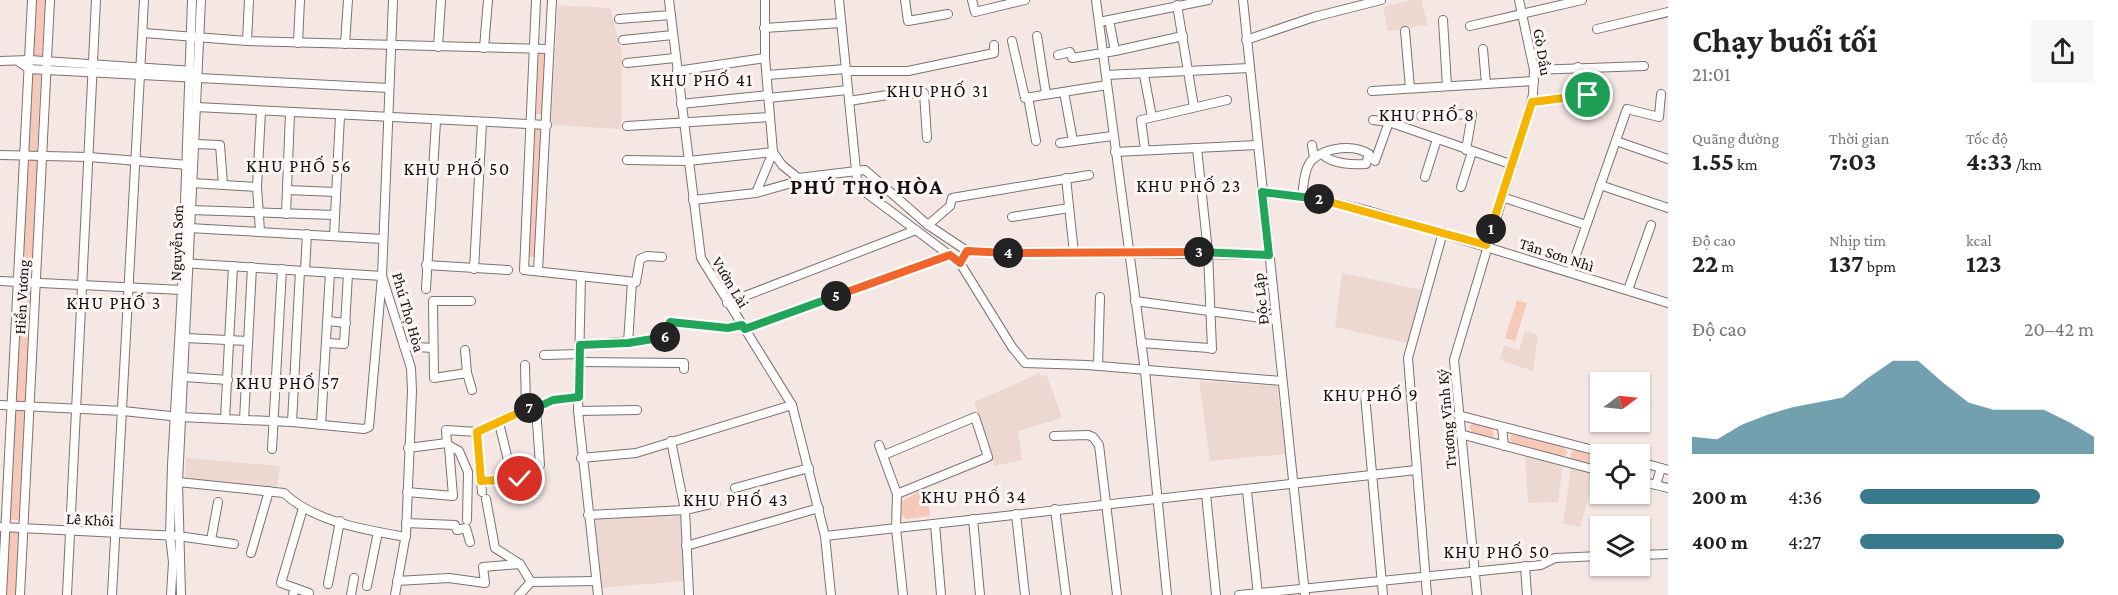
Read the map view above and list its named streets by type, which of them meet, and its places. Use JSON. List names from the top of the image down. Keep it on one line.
{"streets":{"street":["Gò Dầu","Nguyễn Sơn","Tân Sơn Nhì","Vườn Lài","Hiền Vương","Độc Lập","Phú Thọ Hòa","Trương Vĩnh Ký","Lê Khôi"]},"crossings":[["Gò Dầu","Tân Sơn Nhì"],["Gò Dầu","Trương Vĩnh Ký"],["Nguyễn Sơn","Lê Khôi"],["Tân Sơn Nhì","Độc Lập"],["Tân Sơn Nhì","Trương Vĩnh Ký"],["Hiền Vương","Lê Khôi"]],"districts":["KHU PHỐ 41","KHU PHỐ 31","KHU PHỐ 8","KHU PHỐ 56","KHU PHỐ 50","PHÚ THỌ HÒA","KHU PHỐ 23","KHU PHỐ 3","KHU PHỐ 57","KHU PHỐ 9","KHU PHỐ 34","KHU PHỐ 43","KHU PHỐ 50"],"north":"right","page":{"heading":["Chạy buổi tối","21:01"],"stats":[["Quãng đường","1.55 km"],["Thời gian","7:03"],["Tốc độ","4:33 /km"],["Độ cao","22 m"],["Nhịp tim","137 bpm"],["kcal","123"]],"pins":["2","1","3","4","5","6","7"],"chart":["Độ cao","20–42 m"],"list":[{"name":"200 m","note":"4:36"},{"name":"400 m","note":"4:27"}]}}
